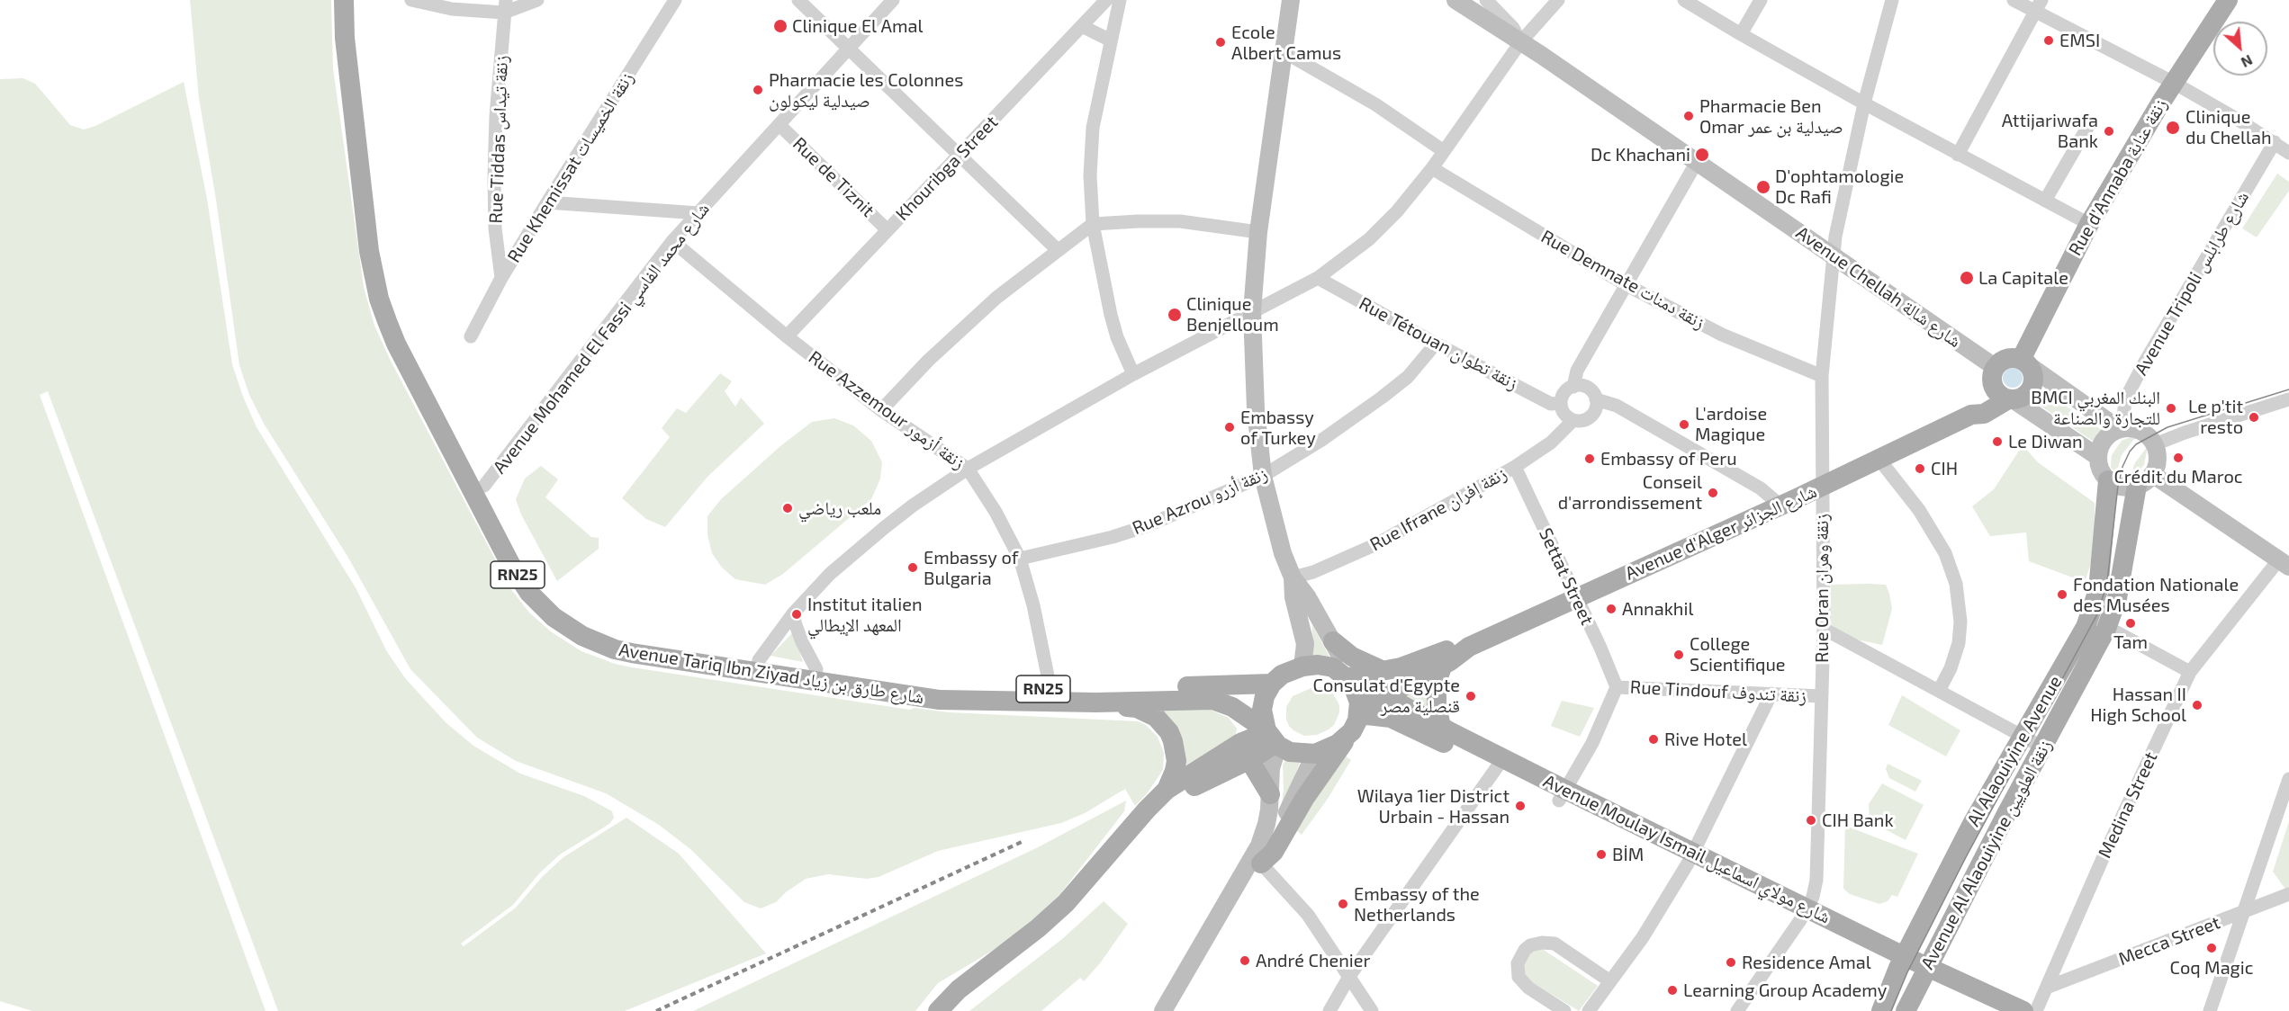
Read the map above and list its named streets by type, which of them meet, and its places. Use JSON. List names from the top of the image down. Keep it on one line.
{"streets":{"main road":["Rue d'Annaba زنقة عنابة","Avenue d'Alger شارع الجزائر","RN25","Avenue Tariq Ibn Ziyad شارع طارق بن زياد","Al Alaouiyine Avenue","Avenue Moulay Ismail شارع مولاي اسماعيل","Avenue Al Alaouiyine زنقة العلويين"],"street":["Rue Tiddas زنقة تيداس","Rue Khemissat زنقة الخميسات","Khouribga Street","Rue de Tiznit","Rue Demnate زنقة دمنات","Avenue Tripoli شارع طرابلس","Avenue Chellah شارع شالة","Avenue Mohamed El Fassi شارع محمد الفاسي","Rue Tétouan زنقة تطوان","Rue Azzemour زنقة أزمور","Rue Azrou زنقة أزرو","Rue Ifrane زنقة إفران","Settat Street","Rue Oran زنقة وهران","Rue Tindouf زنقة تندوف","Medina Street","Mecca Street"]},"crossings":[["Rue Tiddas زنقة تيداس","Rue Khemissat زنقة الخميسات"],["Khouribga Street","Rue de Tiznit"],["Khouribga Street","Rue Azzemour زنقة أزمور"],["Rue de Tiznit","Avenue Mohamed El Fassi شارع محمد الفاسي"],["Rue d'Annaba زنقة عنابة","Avenue Chellah شارع شالة"],["Rue d'Annaba زنقة عنابة","Avenue d'Alger شارع الجزائر"],["Rue Demnate زنقة دمنات","Rue Oran زنقة وهران"],["Avenue Tripoli شارع طرابلس","Al Alaouiyine Avenue"],["Avenue Tripoli شارع طرابلس","Avenue Al Alaouiyine زنقة العلويين"],["Avenue Chellah شارع شالة","Avenue d'Alger شارع الجزائر"],["Avenue Chellah شارع شالة","Rue Oran زنقة وهران"],["Avenue Mohamed El Fassi شارع محمد الفاسي","Rue Azzemour زنقة أزمور"],["Avenue Mohamed El Fassi شارع محمد الفاسي","Avenue Tariq Ibn Ziyad شارع طارق بن زياد"],["Rue Tétouan زنقة تطوان","Rue Azrou زنقة أزرو"],["Rue Tétouan زنقة تطوان","Rue Ifrane زنقة إفران"],["Rue Azzemour زنقة أزمور","Rue Azrou زنقة أزرو"],["Rue Azzemour زنقة أزمور","Avenue Tariq Ibn Ziyad شارع طارق بن زياد"],["Rue Ifrane زنقة إفران","Settat Street"],["Avenue d'Alger شارع الجزائر","RN25"],["Avenue d'Alger شارع الجزائر","Settat Street"],["Avenue d'Alger شارع الجزائر","Rue Oran زنقة وهران"],["Avenue d'Alger شارع الجزائر","Avenue Tariq Ibn Ziyad شارع طارق بن زياد"],["Avenue d'Alger شارع الجزائر","Avenue Moulay Ismail شارع مولاي اسماعيل"],["RN25","Avenue Tariq Ibn Ziyad شارع طارق بن زياد"],["RN25","Avenue Moulay Ismail شارع مولاي اسماعيل"],["Settat Street","Rue Tindouf زنقة تندوف"],["Rue Oran زنقة وهران","Rue Tindouf زنقة تندوف"],["Rue Oran زنقة وهران","Avenue Moulay Ismail شارع مولاي اسماعيل"],["Avenue Tariq Ibn Ziyad شارع طارق بن زياد","Avenue Moulay Ismail شارع مولاي اسماعيل"],["Al Alaouiyine Avenue","Avenue Moulay Ismail شارع مولاي اسماعيل"],["Al Alaouiyine Avenue","Avenue Al Alaouiyine زنقة العلويين"],["Medina Street","Mecca Street"],["Avenue Moulay Ismail شارع مولاي اسماعيل","Avenue Al Alaouiyine زنقة العلويين"]],"places":["Clinique El Amal","EMSI","Ecole Albert Camus","Pharmacie les Colonnes صيدلية ليكولون","Pharmacie Ben Omar صيدلية بن عمر","Clinique du Chellah","Attijariwafa Bank","Dc Khachani","D'ophtamologie Dc Rafi","La Capitale","Clinique Benjelloum","BMCI البنك المغربي للتجارة والصناعة","Le p'tit resto","L'ardoise Magique","Embassy of Turkey","Le Diwan","Crédit du Maroc","Embassy of Peru","CIH","Conseil d'arrondissement","ملعب رياضي","Embassy of Bulgaria","Fondation Nationale des Musées","Annakhil","Institut italien المعهد الإيطالي","Tam","College Scientifique","Consulat d'Egypte قنصلية مصر","Hassan II High School","Rive Hotel","Wilaya 1ier District Urbain - Hassan","CIH Bank","BİM","Embassy of the Netherlands","Coq Magic","André Chenier","Residence Amal","Learning Group Academy"],"north":"bottom right"}
